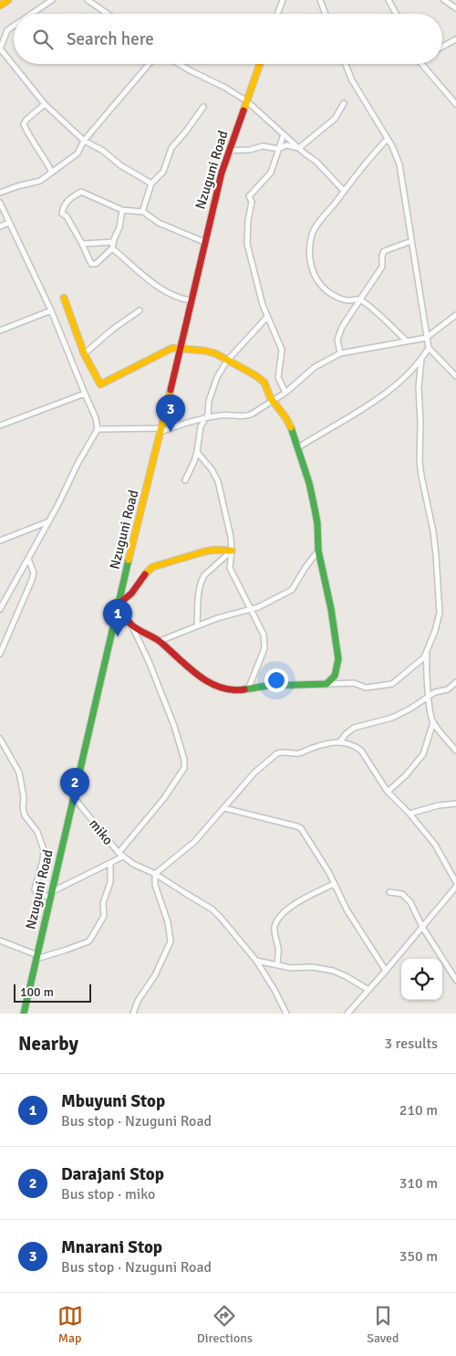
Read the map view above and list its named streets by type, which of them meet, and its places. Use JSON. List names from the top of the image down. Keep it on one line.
{"streets":{"main road":["Nzuguni Road"],"street":["miko"]},"crossings":[["Nzuguni Road","miko"]],"scale_bar":"100 m","page":{"search":"Search here","pins":["3","1","2"],"scale":"100 m","heading":["Nearby","3 results"],"list":[{"mark":"1","name":"Mbuyuni Stop","note":"Bus stop · Nzuguni Road","value":"210 m"},{"mark":"2","name":"Darajani Stop","note":"Bus stop · miko","value":"310 m"},{"mark":"3","name":"Mnarani Stop","note":"Bus stop · Nzuguni Road","value":"350 m"}],"nav":["Map","Directions","Saved"]}}
